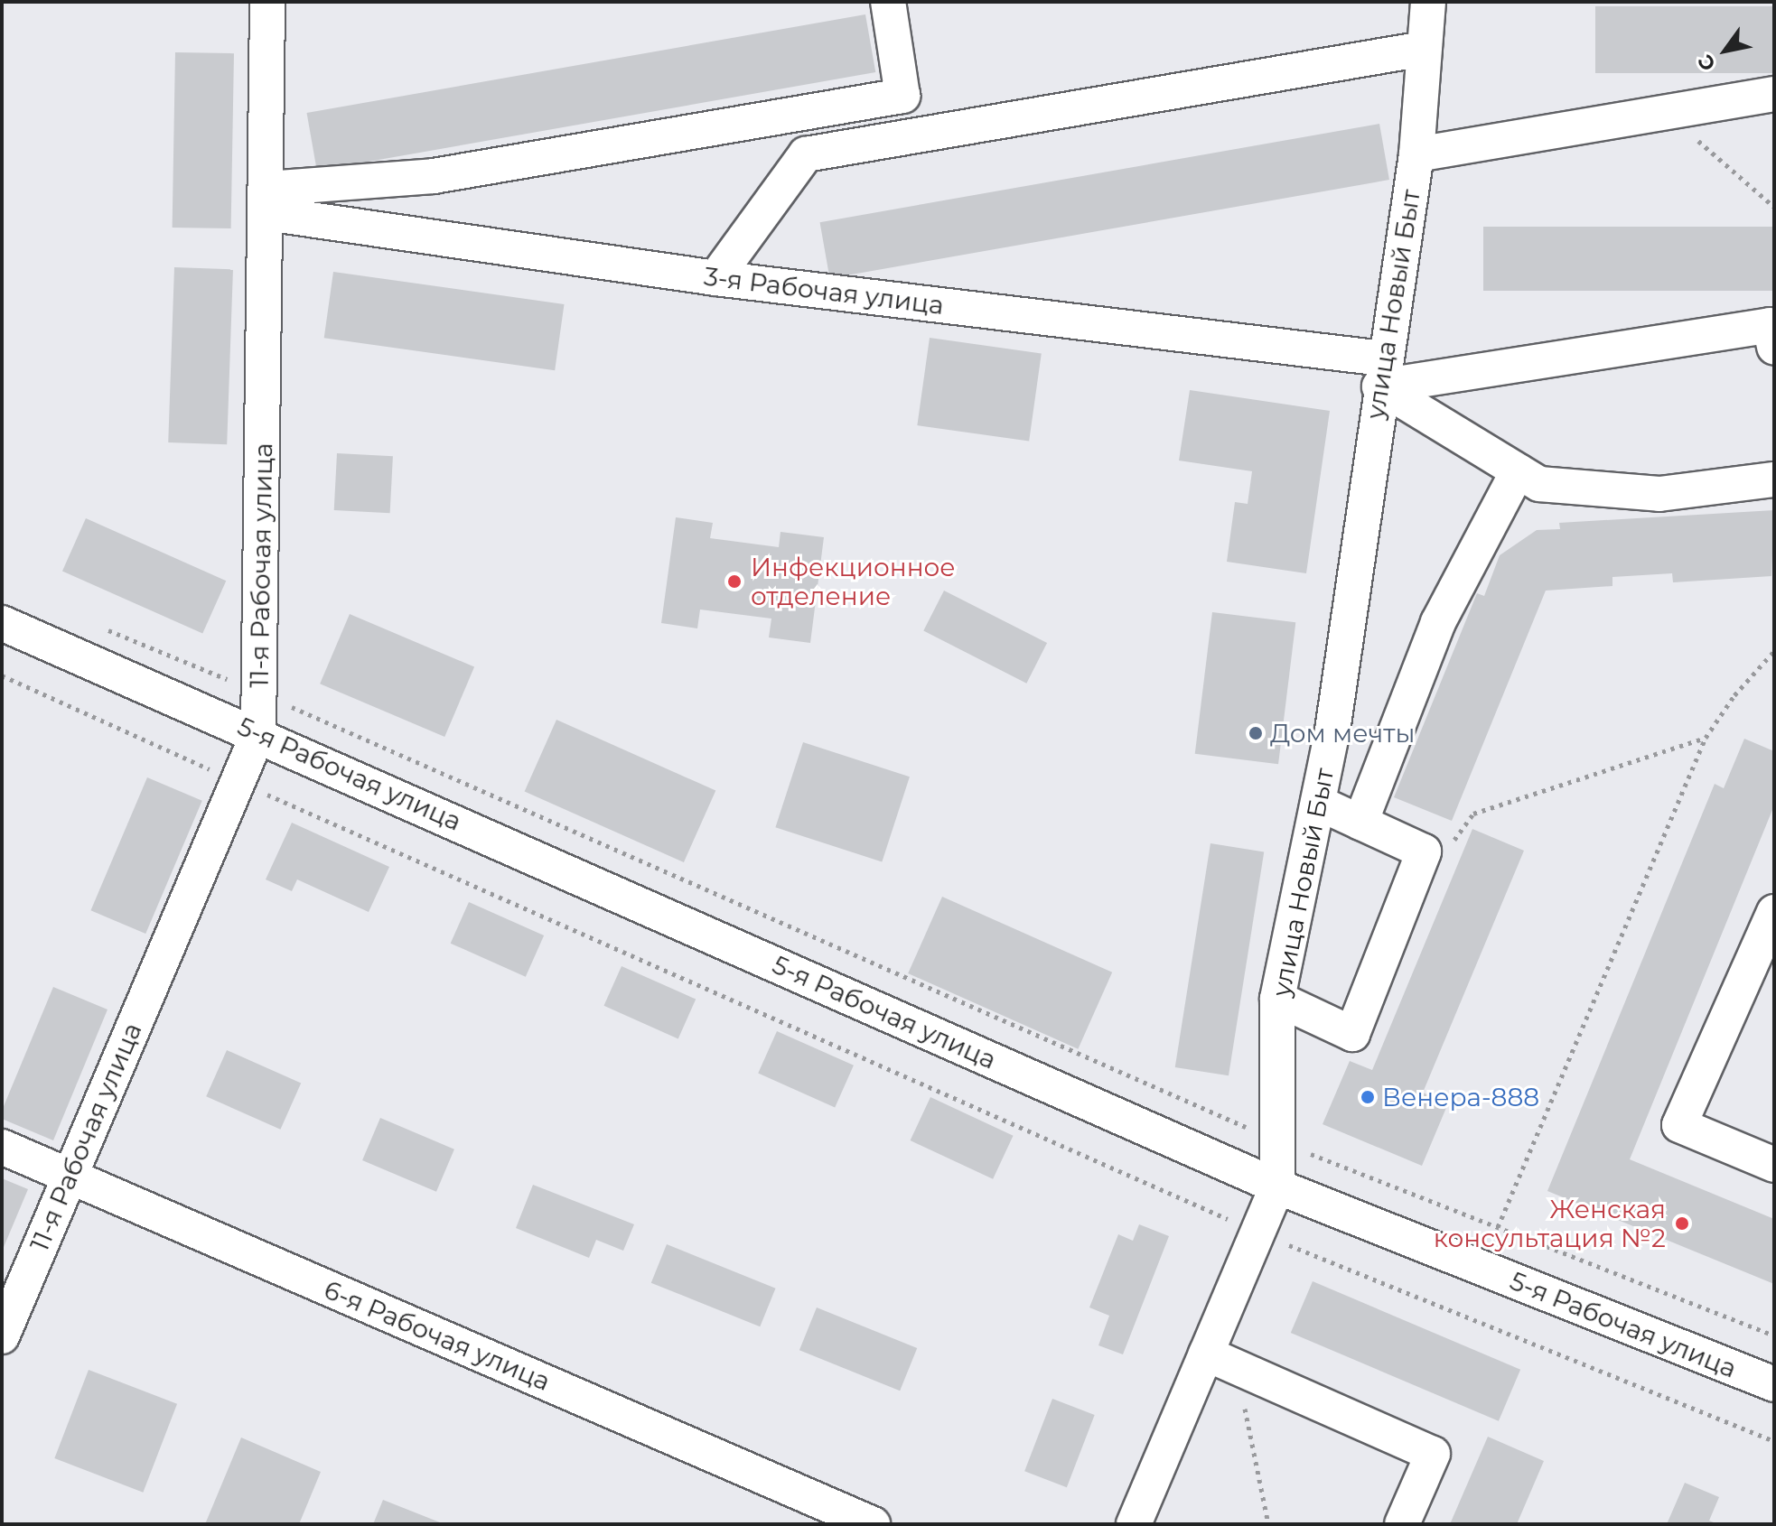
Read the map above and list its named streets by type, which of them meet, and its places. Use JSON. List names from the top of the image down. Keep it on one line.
{"streets":{"street":["3-я Рабочая улица","улица Новый Быт","11-я Рабочая улица","5-я Рабочая улица","6-я Рабочая улица"]},"crossings":[["3-я Рабочая улица","улица Новый Быт"],["3-я Рабочая улица","11-я Рабочая улица"],["улица Новый Быт","5-я Рабочая улица"],["11-я Рабочая улица","5-я Рабочая улица"],["11-я Рабочая улица","6-я Рабочая улица"]],"places":["Инфекционное отделение","Дом мечты","Венера-888","Женская консультация №2"],"north":"bottom left"}
